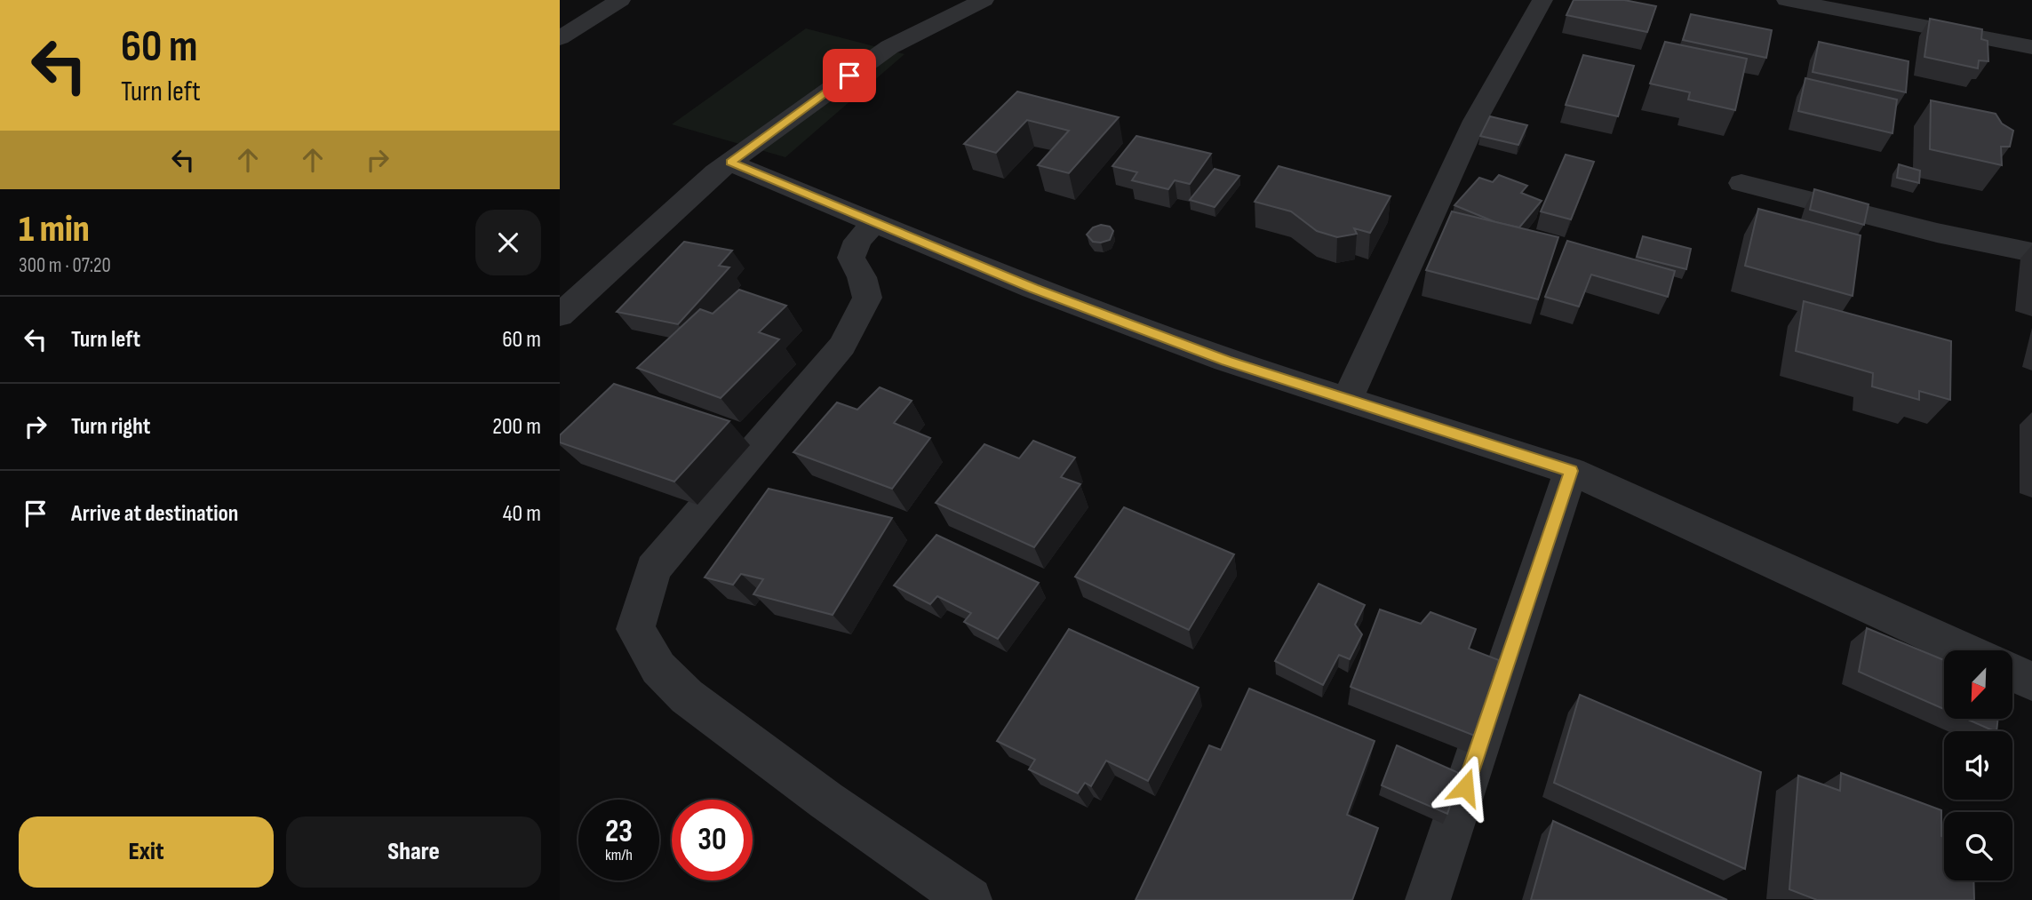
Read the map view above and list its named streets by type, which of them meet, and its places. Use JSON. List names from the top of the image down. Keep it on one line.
{"north":"bottom left","page":{"turn":["60 m","Turn left"],"heading":["1 min","300 m · 07:20"],"list":[{"name":"Turn left","value":"60 m"},{"name":"Turn right","value":"200 m"},{"name":"Arrive at destination","value":"40 m"}],"speed":"23 km/h","limit":"30","buttons":["Exit","Share"]}}
